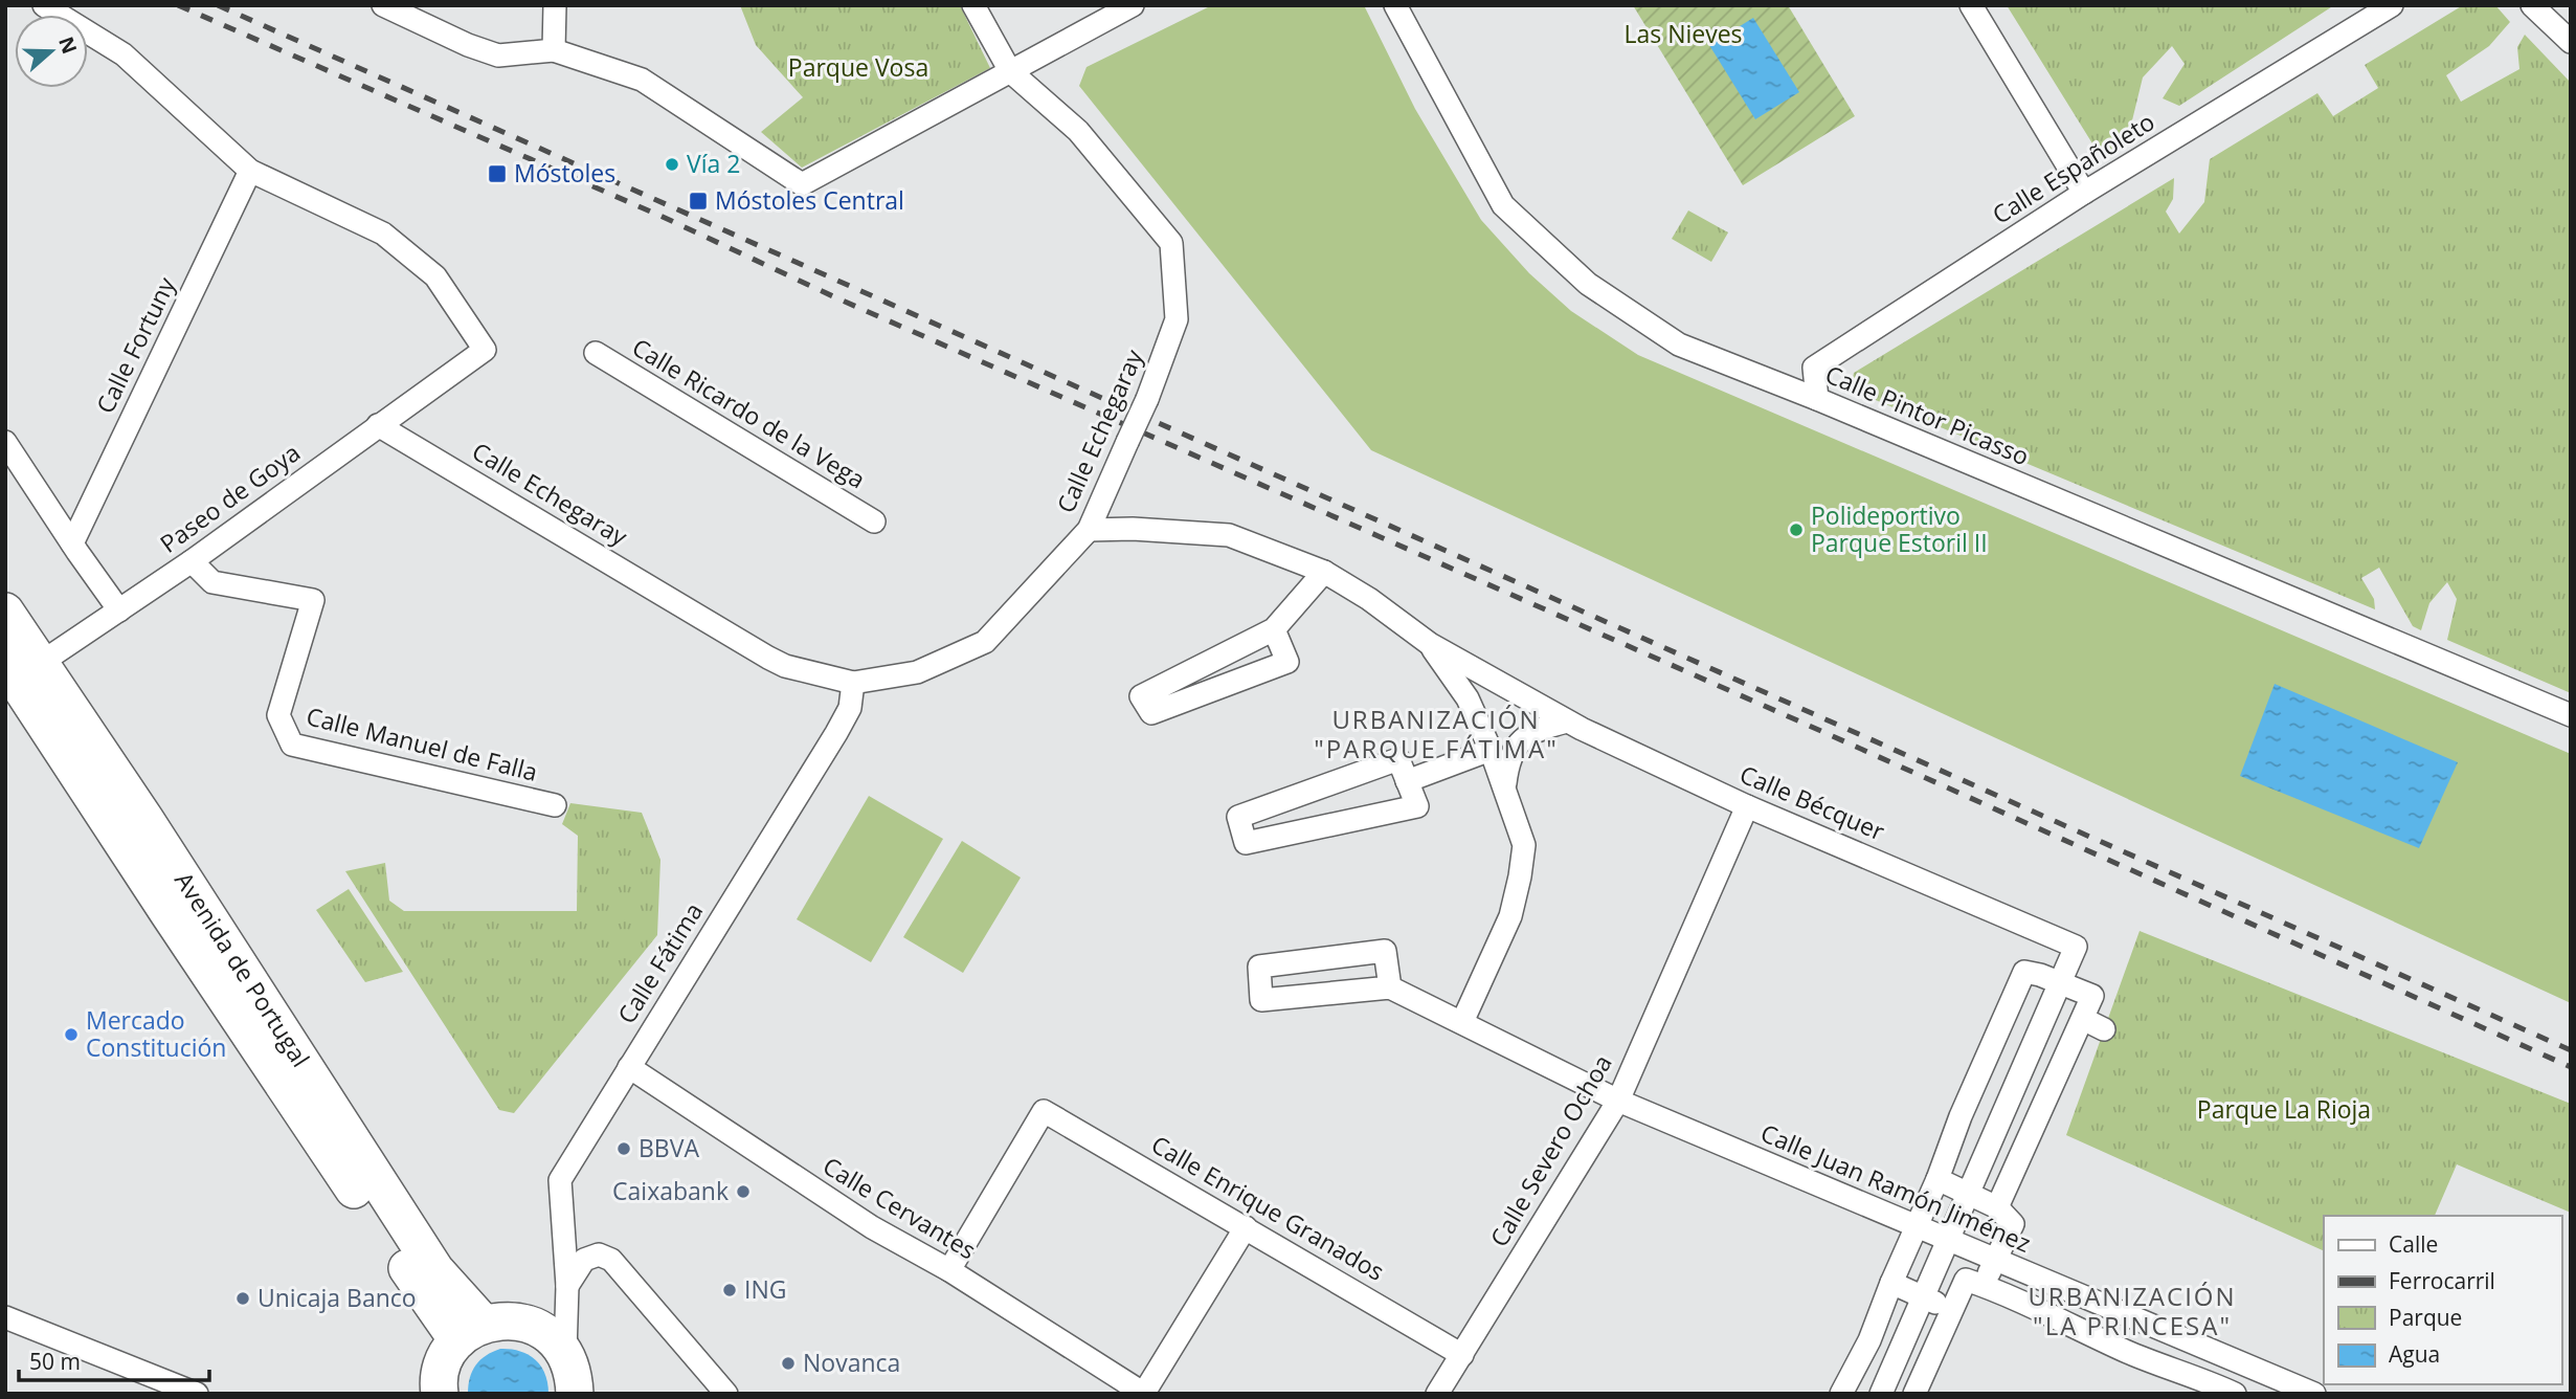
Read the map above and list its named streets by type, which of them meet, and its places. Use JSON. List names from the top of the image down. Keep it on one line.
{"streets":{"main road":["Avenida de Portugal"],"street":["Calle Españoleto","Calle Fortuny","Calle Ricardo de la Vega","Calle Pintor Picasso","Calle Echegaray","Paseo de Goya","Calle Manuel de Falla","Calle Bécquer","Calle Fátima","Calle Severo Ochoa","Calle Juan Ramón Jiménez","Calle Cervantes","Calle Enrique Granados"]},"crossings":[["Calle Españoleto","Calle Pintor Picasso"],["Calle Fortuny","Paseo de Goya"],["Calle Echegaray","Paseo de Goya"],["Calle Echegaray","Calle Bécquer"],["Calle Echegaray","Calle Fátima"],["Paseo de Goya","Calle Manuel de Falla"],["Paseo de Goya","Avenida de Portugal"],["Calle Bécquer","Calle Severo Ochoa"],["Calle Bécquer","Calle Juan Ramón Jiménez"],["Calle Fátima","Calle Cervantes"],["Calle Severo Ochoa","Calle Juan Ramón Jiménez"],["Calle Severo Ochoa","Calle Enrique Granados"],["Calle Cervantes","Calle Enrique Granados"]],"districts":["URBANIZACIÓN \"PARQUE FÁTIMA\"","URBANIZACIÓN \"LA PRINCESA\""],"parks":["Las Nieves","Parque Vosa","Parque La Rioja"],"places":{"other":["Vía 2","Polideportivo Parque Estoril II","Mercado Constitución","BBVA","Caixabank","ING","Unicaja Banco","Novanca"],"transit":["Móstoles","Móstoles Central"]},"legend":["Calle","Ferrocarril","Parque","Agua"],"scale_bar":"50 m","north":"right"}
